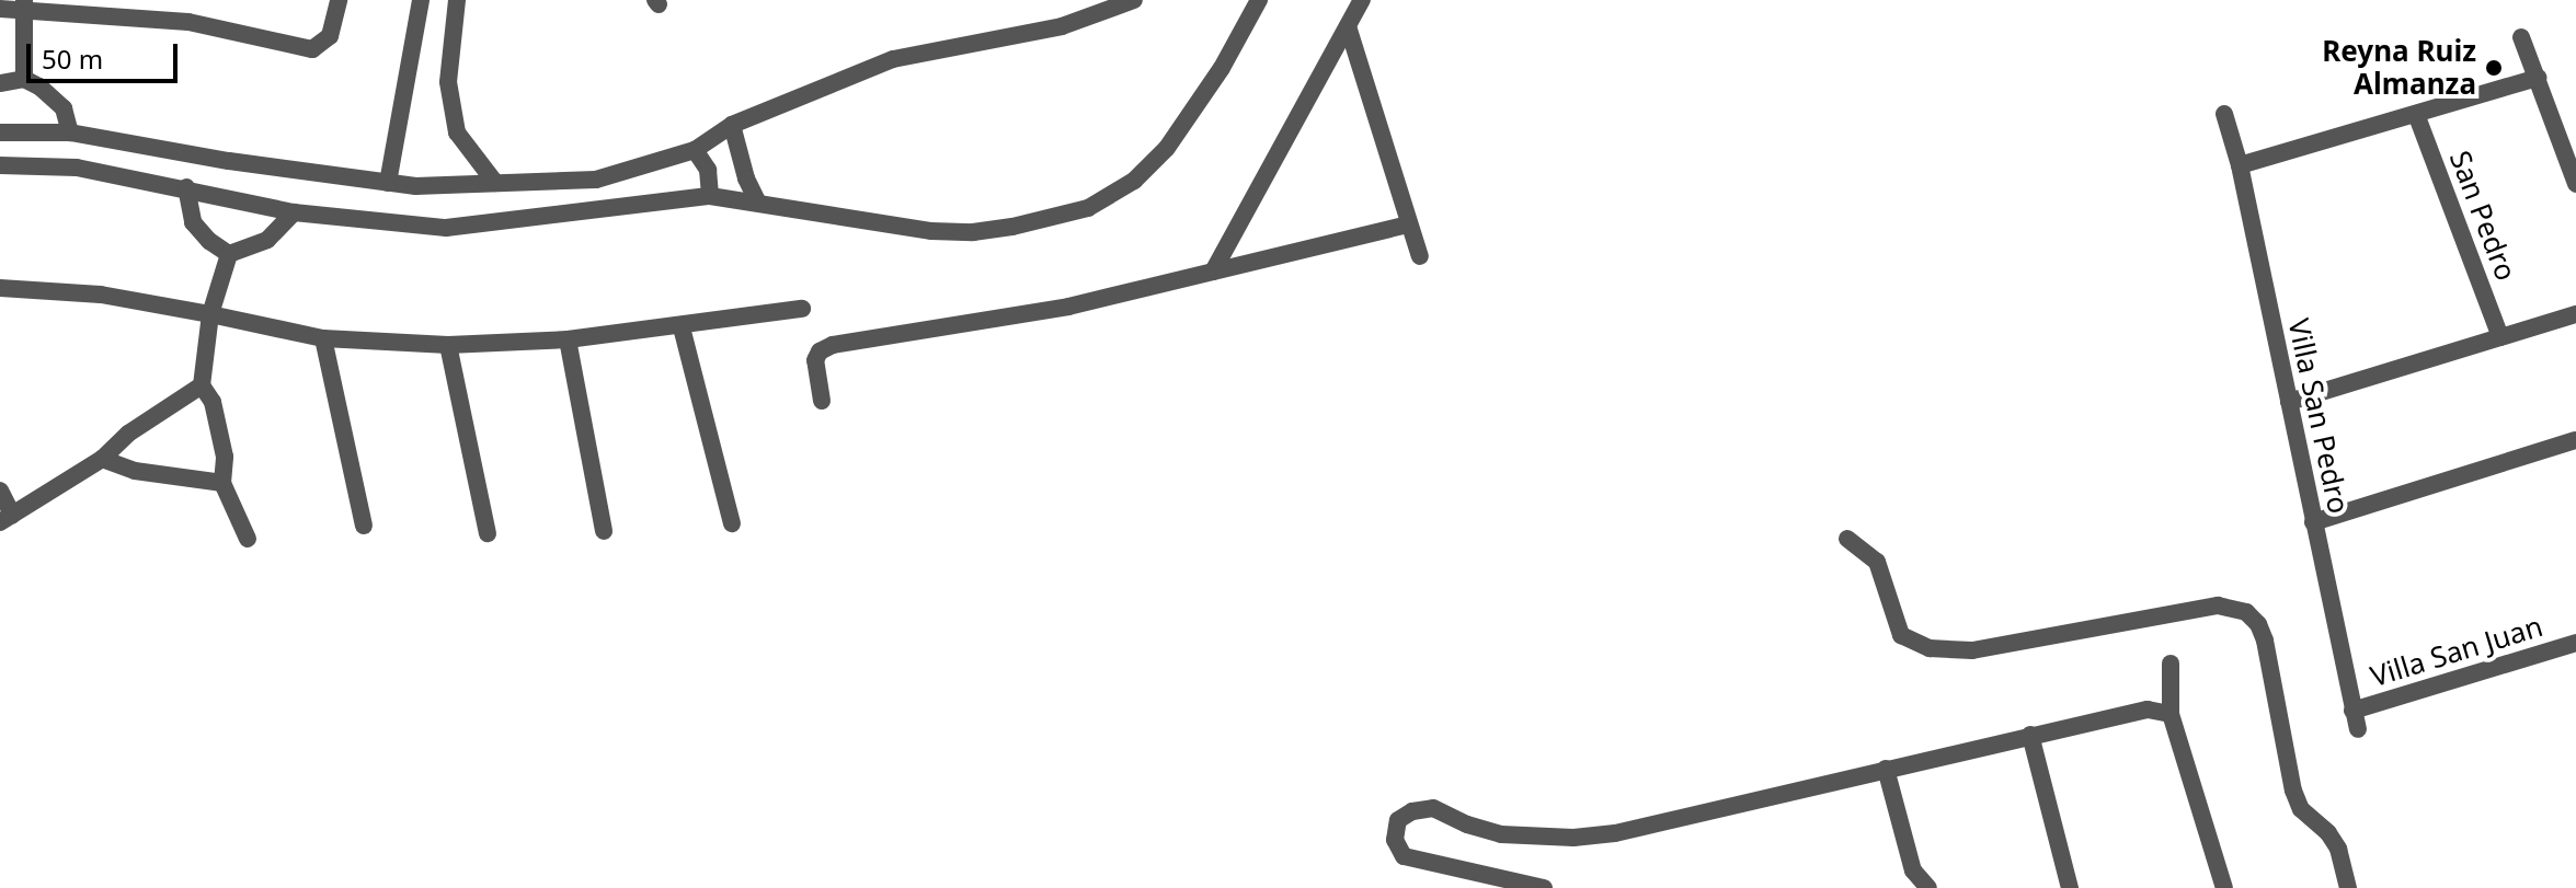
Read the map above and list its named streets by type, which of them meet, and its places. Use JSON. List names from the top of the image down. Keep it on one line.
{"streets":{"street":["San Pedro","Villa San Pedro","Villa San Juan"]},"crossings":[["Villa San Pedro","Villa San Juan"]],"places":["Reyna Ruiz Almanza"],"scale_bar":"50 m"}
